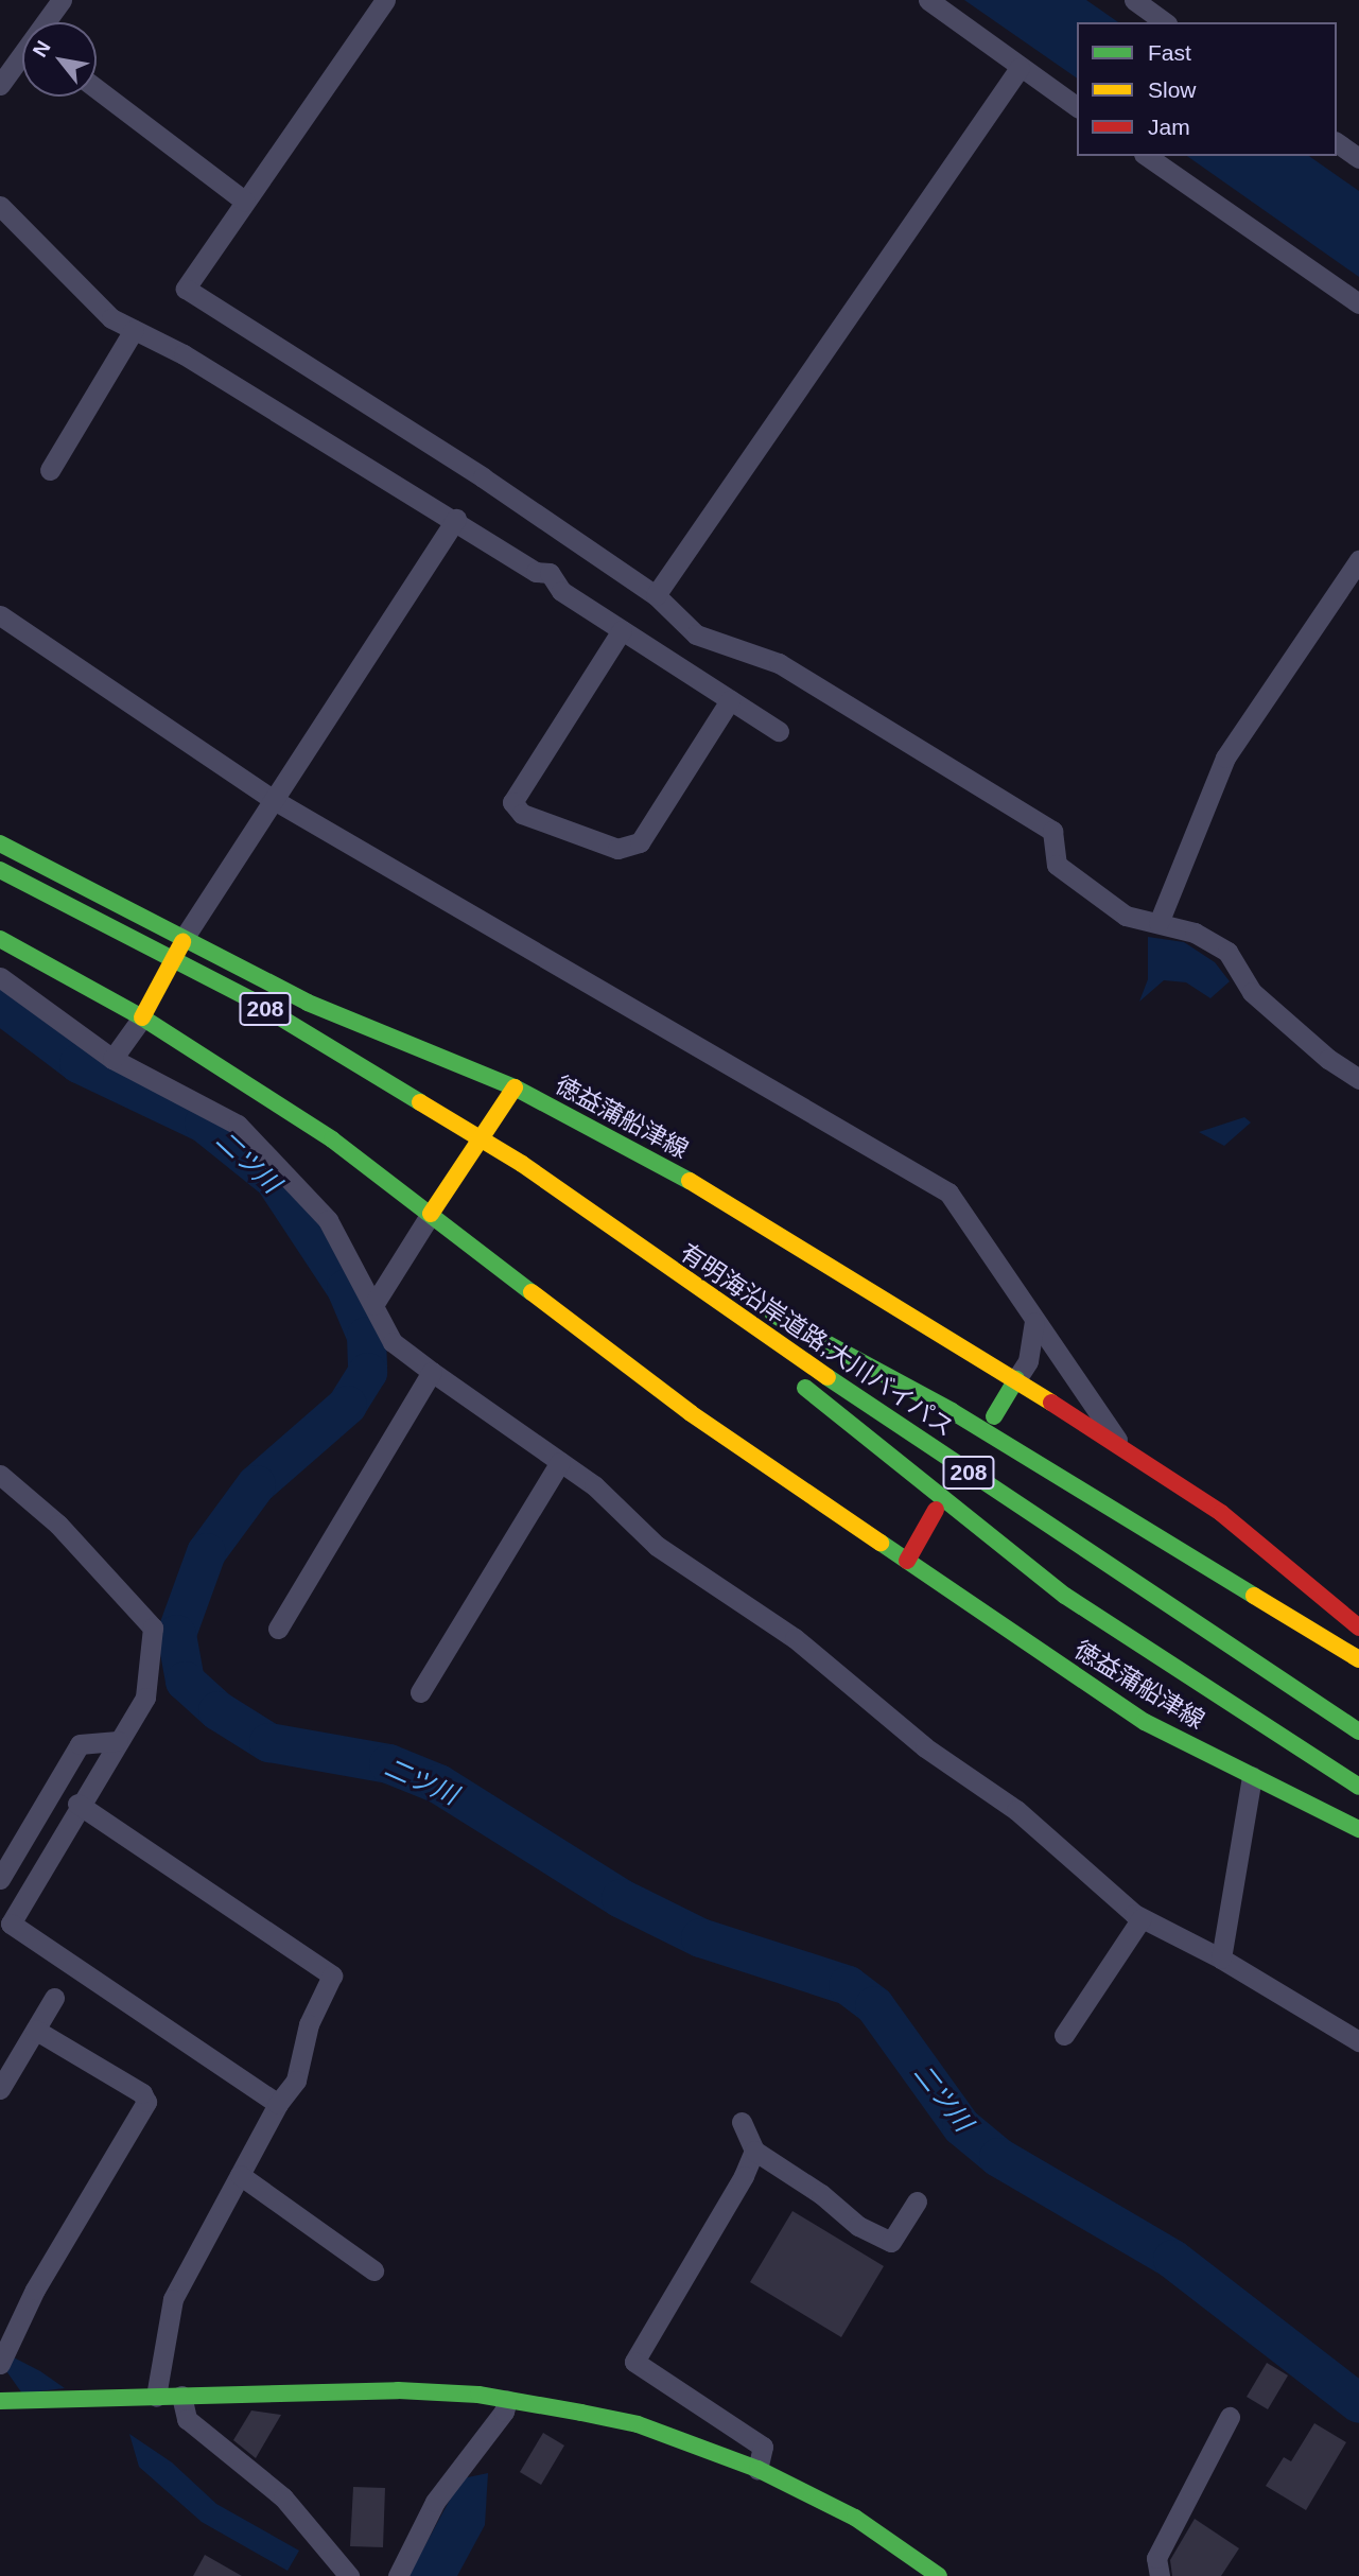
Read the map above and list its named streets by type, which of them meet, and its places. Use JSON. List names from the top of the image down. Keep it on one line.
{"streets":{"main road":["208","徳益蒲船津線","有明海沿岸道路;大川バイパス"]},"water":["二ツ川"],"legend":["Fast","Slow","Jam"],"north":"top left"}
